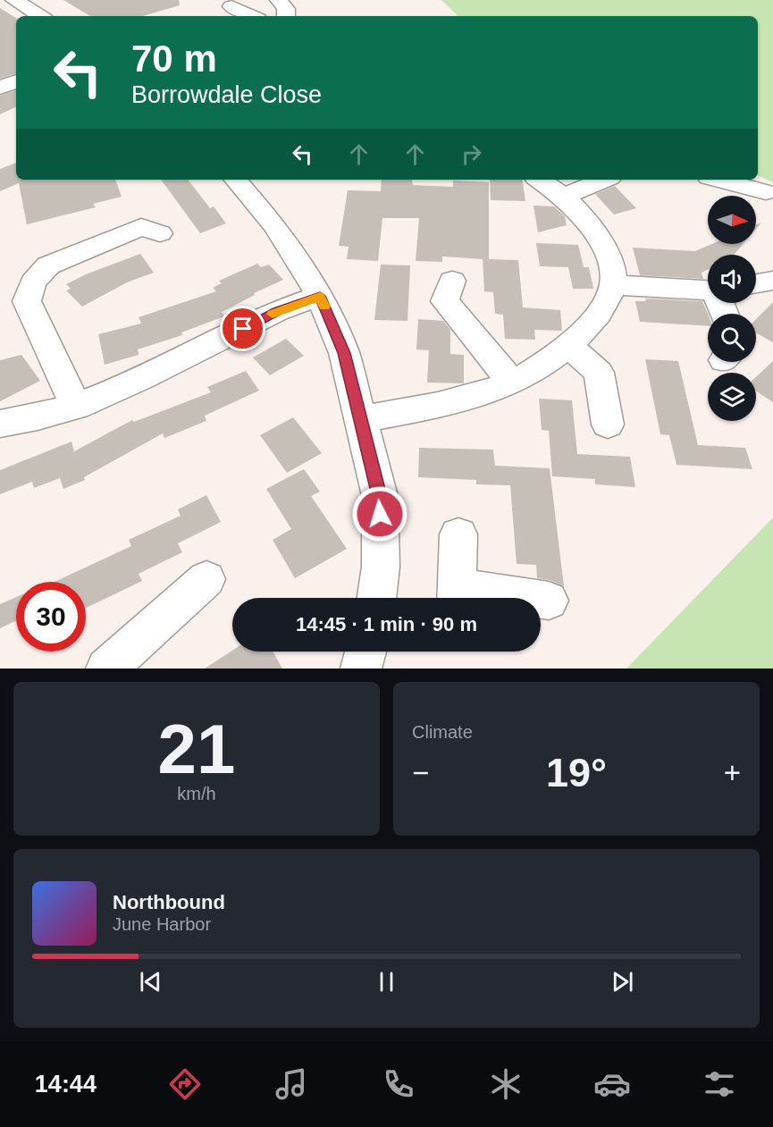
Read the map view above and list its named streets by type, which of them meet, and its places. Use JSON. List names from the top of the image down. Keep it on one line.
{"north":"right","page":{"turn":["70 m","Borrowdale Close"],"limit":"30","trip":"14:45 · 1 min · 90 m","tile":[["21","km/h"],"Climate"],"heat":["−","19°","+"],"song":["Northbound","June Harbor"],"tabs":"14:44"}}
